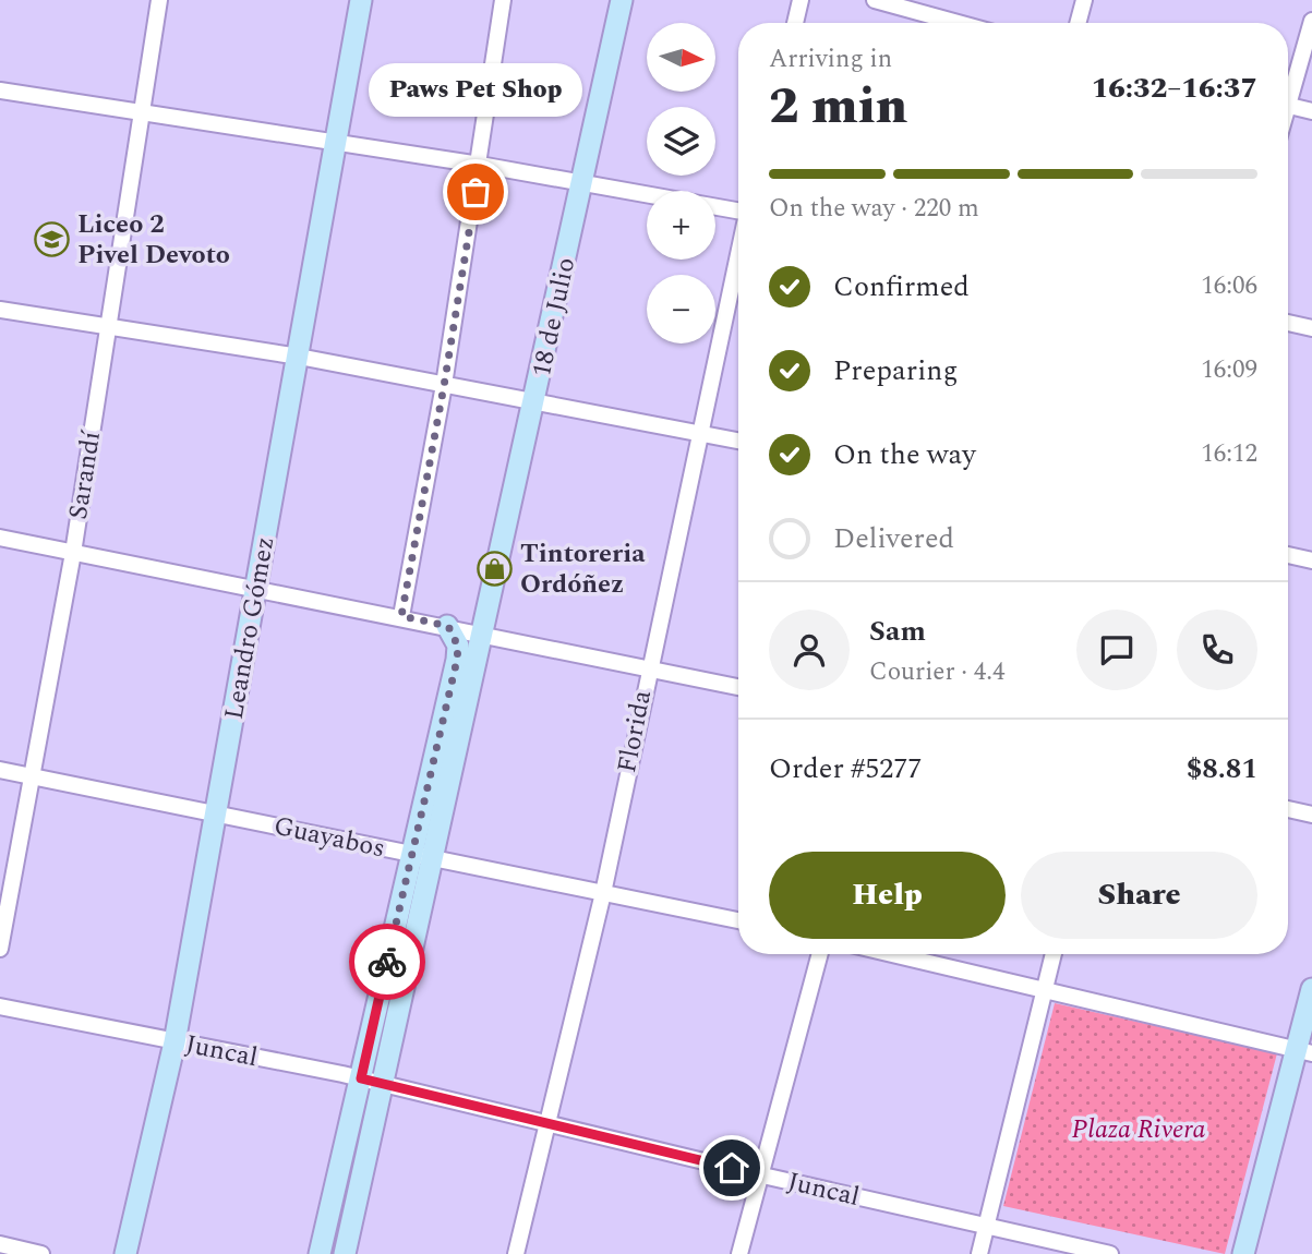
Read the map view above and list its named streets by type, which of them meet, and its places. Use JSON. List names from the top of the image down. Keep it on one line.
{"streets":{"street":["18 de Julio","Sarandí","Leandro Gómez","Florida","Guayabos","Juncal"]},"crossings":[["18 de Julio","Guayabos"],["Sarandí","Guayabos"],["Leandro Gómez","Guayabos"],["Leandro Gómez","Juncal"],["Florida","Guayabos"],["Florida","Juncal"]],"parks":["Plaza Rivera"],"places":{"other":["Paws Pet Shop"],"school or university":["Liceo 2 Pivel Devoto"],"shop":["Tintoreria Ordóñez"]},"north":"right","page":{"map_buttons":["+","−"],"heading":["2 min","Arriving in","16:32–16:37"],"panel":["Sam","Courier · 4.4","Order #5277","$8.81"],"bubble":"Paws Pet Shop","bar":"On the way · 220 m","list":[["Confirmed","16:06"],["Preparing","16:09"],["On the way","16:12"],"Delivered"],"buttons":["Help","Share"]}}
